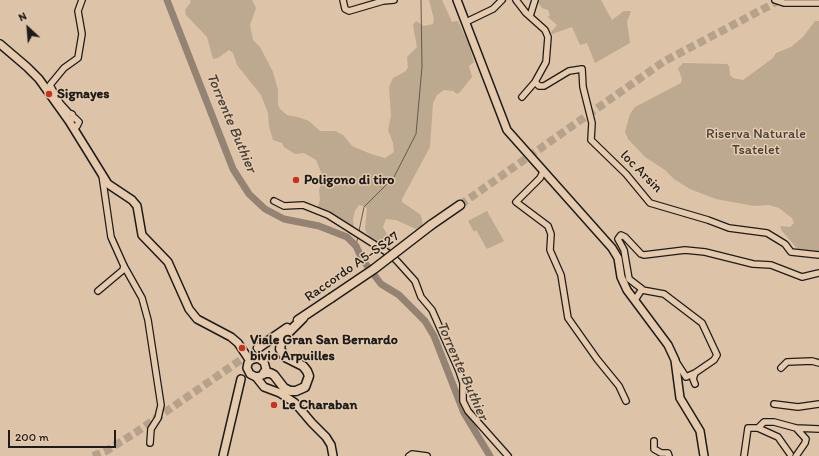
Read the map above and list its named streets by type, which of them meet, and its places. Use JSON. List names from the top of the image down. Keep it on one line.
{"streets":{"highway":["Raccordo A5-SS27"],"street":["loc Arsin"]},"water":["Torrente Buthier"],"parks":["Riserva Naturale Tsatelet"],"places":["Signayes","Poligono di tiro","Viale Gran San Bernardo bivio Arpuilles","Le Charaban"],"scale_bar":"200 m","north":"top left"}
